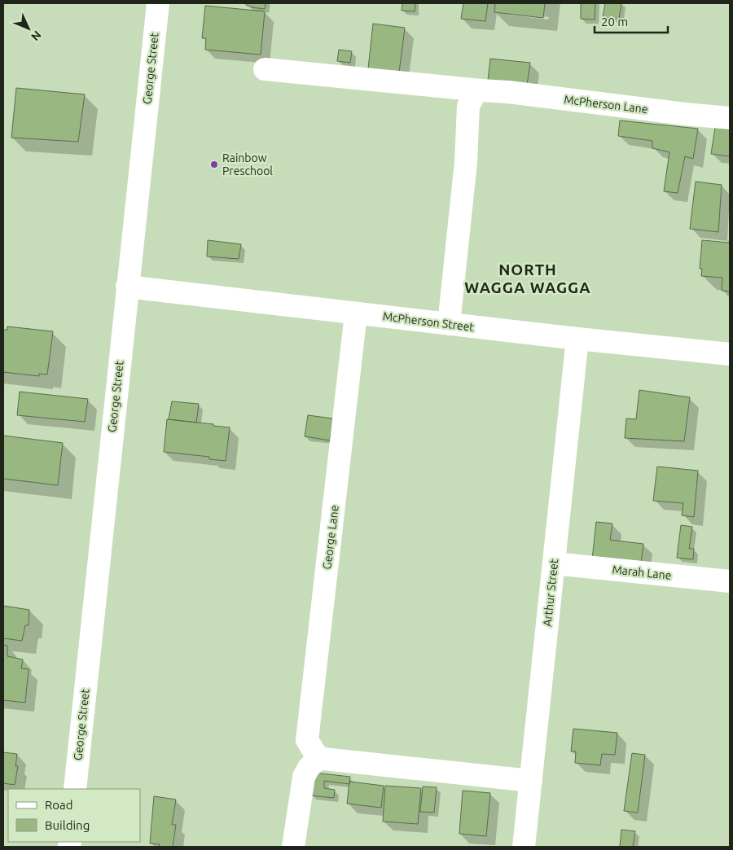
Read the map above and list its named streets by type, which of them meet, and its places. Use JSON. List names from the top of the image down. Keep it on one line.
{"streets":{"street":["George Street","McPherson Lane","McPherson Street","George Lane","Marah Lane","Arthur Street"]},"crossings":[["George Street","McPherson Street"],["McPherson Street","George Lane"],["McPherson Street","Arthur Street"],["Marah Lane","Arthur Street"]],"districts":["NORTH WAGGA WAGGA"],"places":["Rainbow Preschool"],"legend":["Road","Building"],"scale_bar":"20 m","north":"bottom right"}
